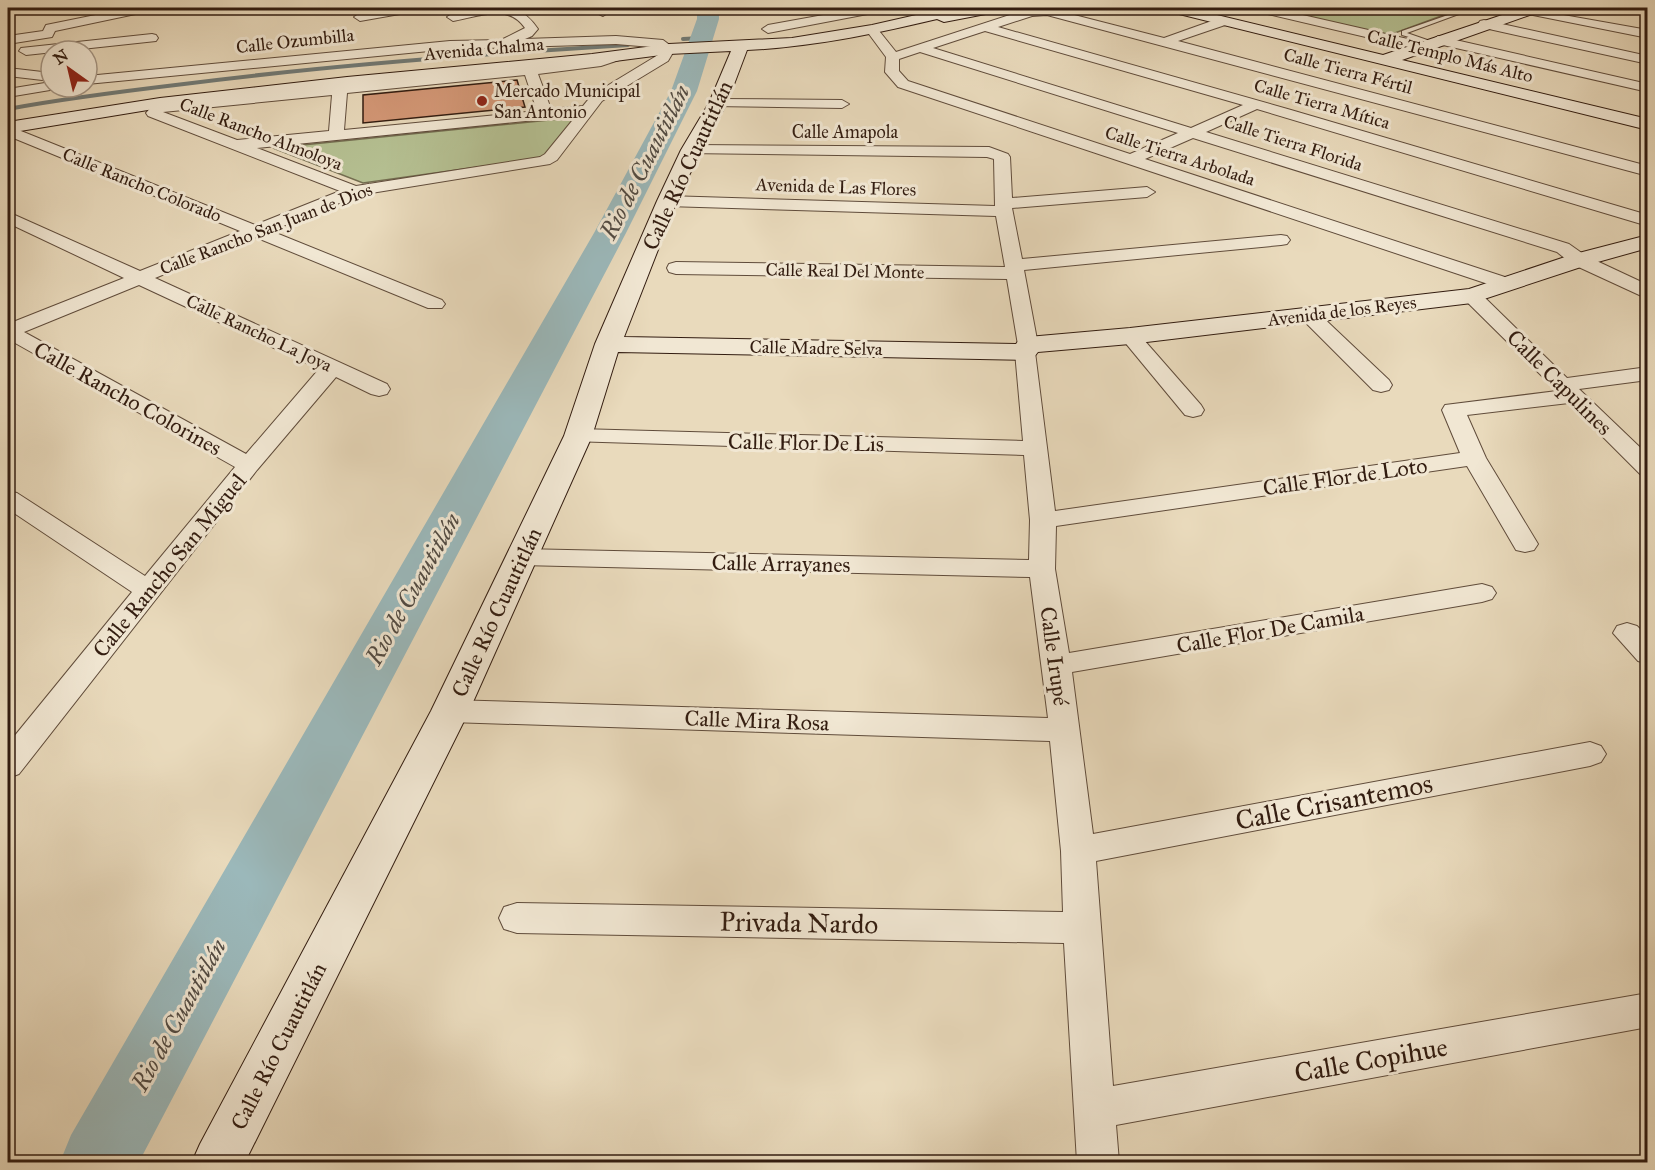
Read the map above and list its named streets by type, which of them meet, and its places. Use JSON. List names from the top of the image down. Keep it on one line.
{"streets":{"street":["Calle Ozumbilla","Avenida Chalma","Calle Templo Más Alto","Calle Tierra Fértil","Calle Tierra Mítica","Calle Amapola","Calle Rancho Almoloya","Calle Tierra Florida","Calle Tierra Arbolada","Calle Río Cuautitlán","Calle Rancho Colorado","Avenida de Las Flores","Calle Rancho San Juan de Dios","Calle Real Del Monte","Avenida de los Reyes","Calle Rancho La Joya","Calle Madre Selva","Calle Capulines","Calle Rancho Colorines","Calle Flor De Lis","Calle Flor de Loto","Calle Arrayanes","Calle Rancho San Miguel","Calle Flor De Camila","Calle Irupé","Calle Mira Rosa","Calle Crisantemos","Privada Nardo","Calle Copihue"]},"crossings":[["Calle Ozumbilla","Avenida Chalma"],["Calle Ozumbilla","Calle Rancho San Juan de Dios"],["Avenida Chalma","Calle Tierra Arbolada"],["Avenida Chalma","Calle Río Cuautitlán"],["Avenida Chalma","Calle Rancho Colorado"],["Avenida Chalma","Calle Rancho San Juan de Dios"],["Calle Tierra Fértil","Calle Tierra Mítica"],["Calle Amapola","Calle Río Cuautitlán"],["Calle Amapola","Calle Irupé"],["Calle Rancho Almoloya","Calle Rancho San Juan de Dios"],["Calle Tierra Florida","Avenida de los Reyes"],["Calle Tierra Arbolada","Avenida de los Reyes"],["Calle Río Cuautitlán","Avenida de Las Flores"],["Calle Río Cuautitlán","Calle Madre Selva"],["Calle Río Cuautitlán","Calle Flor De Lis"],["Calle Río Cuautitlán","Calle Arrayanes"],["Calle Río Cuautitlán","Calle Mira Rosa"],["Calle Rancho Colorado","Calle Rancho San Juan de Dios"],["Avenida de Las Flores","Calle Irupé"],["Calle Rancho San Juan de Dios","Calle Rancho La Joya"],["Calle Rancho San Juan de Dios","Calle Rancho Colorines"],["Calle Real Del Monte","Calle Irupé"],["Avenida de los Reyes","Calle Madre Selva"],["Avenida de los Reyes","Calle Capulines"],["Avenida de los Reyes","Calle Irupé"],["Calle Rancho La Joya","Calle Rancho San Miguel"],["Calle Madre Selva","Calle Irupé"],["Calle Rancho Colorines","Calle Rancho San Miguel"],["Calle Flor De Lis","Calle Irupé"],["Calle Flor de Loto","Calle Irupé"],["Calle Arrayanes","Calle Irupé"],["Calle Flor De Camila","Calle Irupé"],["Calle Irupé","Calle Mira Rosa"],["Calle Irupé","Calle Crisantemos"],["Calle Irupé","Privada Nardo"],["Calle Irupé","Calle Copihue"]],"water":["Rio de Cuautitlán"],"places":["Mercado Municipal San Antonio"],"north":"top left"}
